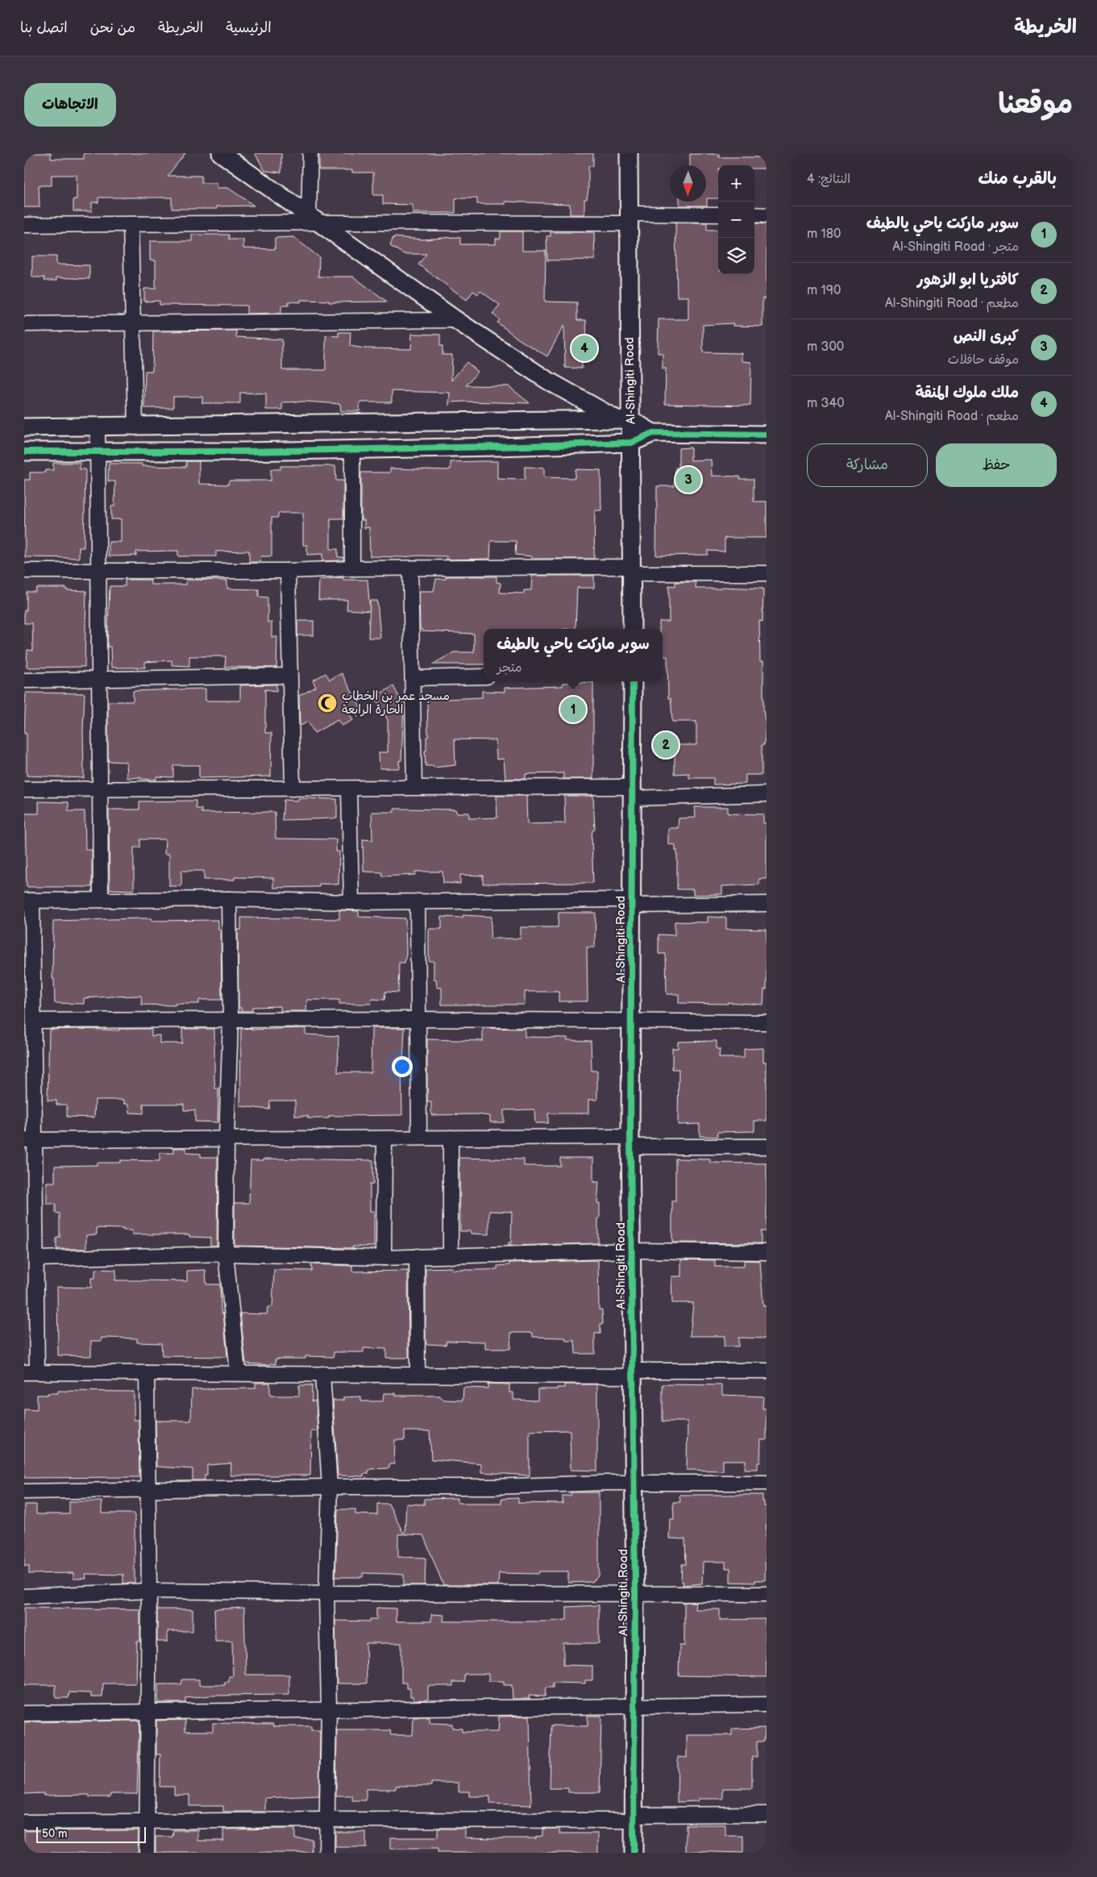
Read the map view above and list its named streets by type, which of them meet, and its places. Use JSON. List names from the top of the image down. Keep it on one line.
{"streets":{"street":["Al-Shingiti Road"]},"places":{"mosque":["مسجد عمر بن الخطاب الحارة الرابعة"]},"scale_bar":"50 m","north":"bottom","page":{"header":"الخريطة","nav":["الرئيسية","الخريطة","من نحن","اتصل بنا"],"title":"موقعنا","buttons":["الاتجاهات",["حفظ","مشاركة"]],"heading":["بالقرب منك","النتائج: 4"],"map_buttons":["+","−"],"list":[{"mark":"1","name":"سوبر ماركت ياحي يالطيف","note":"متجر · Al-Shingiti Road","value":"180 m"},{"mark":"2","name":"كافتريا ابو الزهور","note":"مطعم · Al-Shingiti Road","value":"190 m"},{"mark":"3","name":"كبرى النص","note":"موقف حافلات","value":"300 m"},{"mark":"4","name":"ملك ملوك المنقة","note":"مطعم · Al-Shingiti Road","value":"340 m"}],"pins":["4","3","1","2"],"popup":["سوبر ماركت ياحي يالطيف","متجر"],"scale":"50 m"}}
